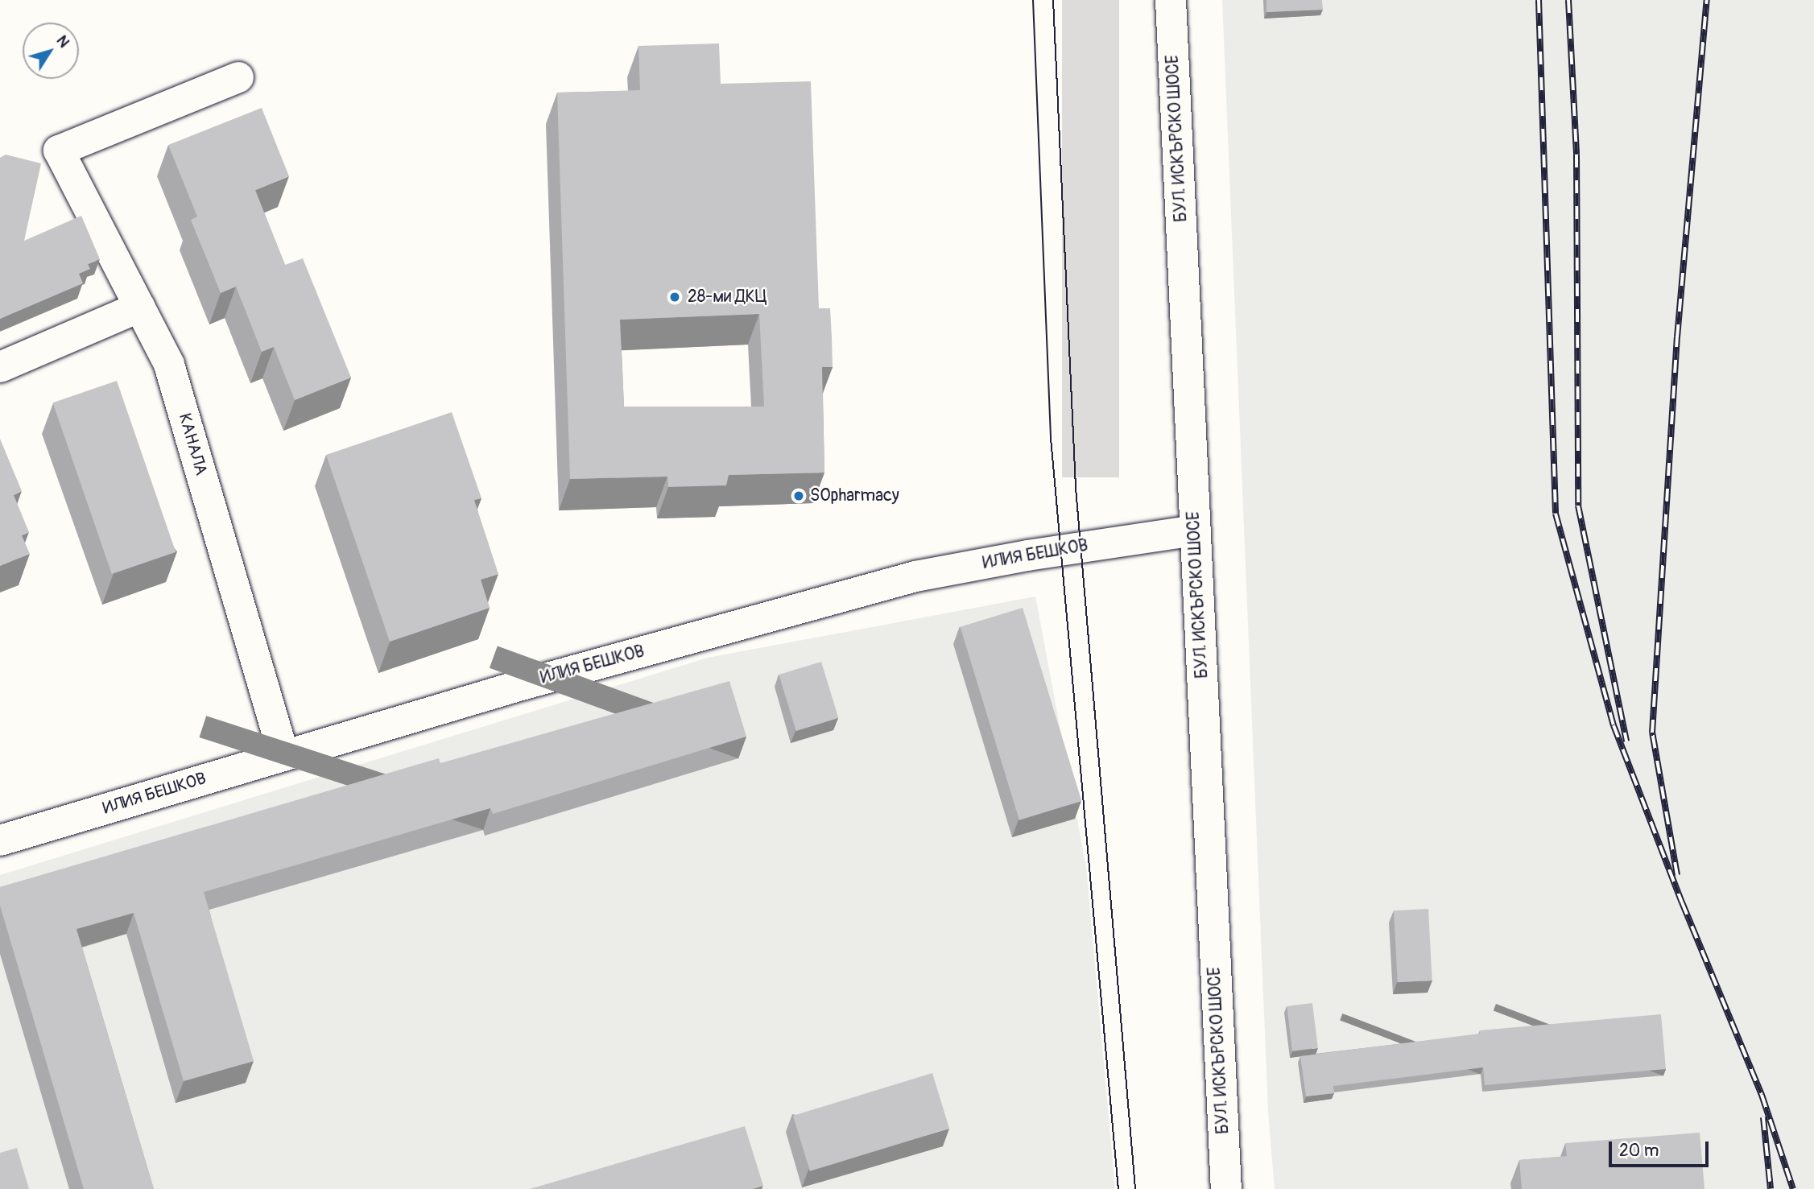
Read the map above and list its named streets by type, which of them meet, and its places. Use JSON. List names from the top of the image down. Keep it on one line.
{"streets":{"street":["БУЛ. ИСКЪРСКО ШОСЕ","КАНАЛА","ИЛИЯ БЕШКОВ"]},"crossings":[["БУЛ. ИСКЪРСКО ШОСЕ","ИЛИЯ БЕШКОВ"],["КАНАЛА","ИЛИЯ БЕШКОВ"]],"places":["28-ми ДКЦ","SOpharmacy"],"scale_bar":"20 m","north":"top right"}
